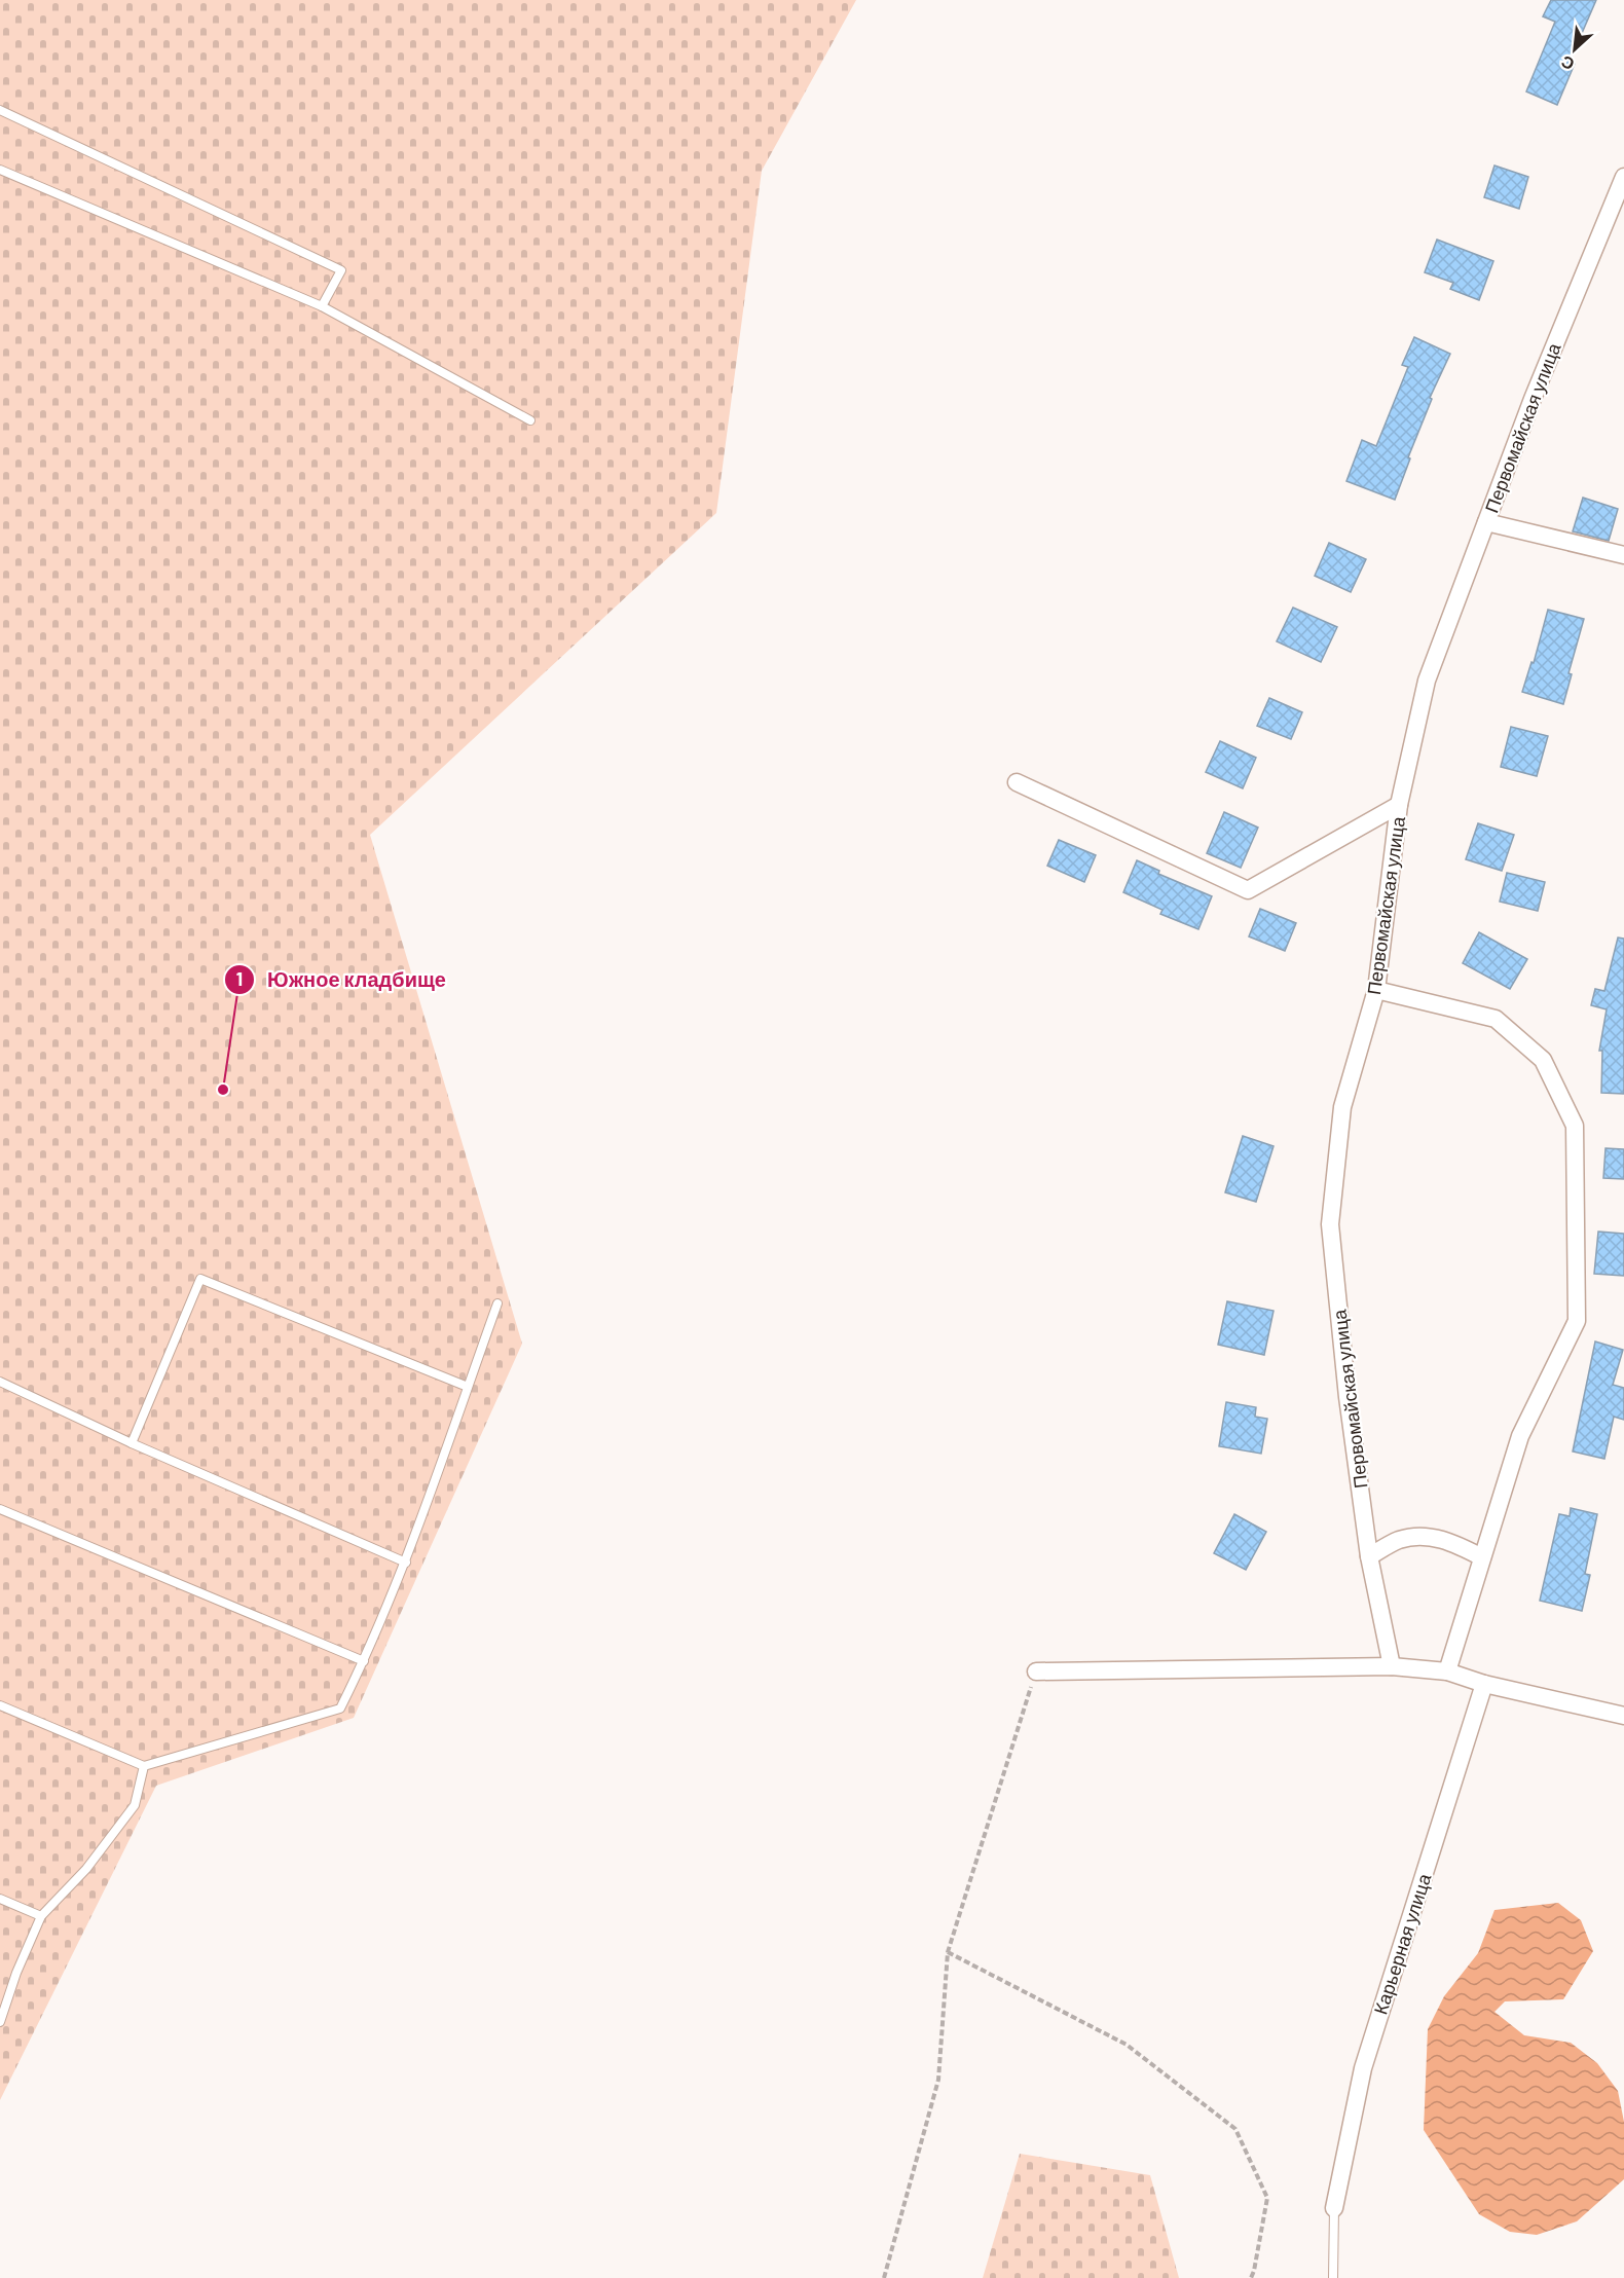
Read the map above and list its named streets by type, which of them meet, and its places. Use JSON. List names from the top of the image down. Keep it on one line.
{"streets":{"street":["Первомайская улица","Карьерная улица"]},"places":["Южное кладбище"],"north":"bottom left"}
